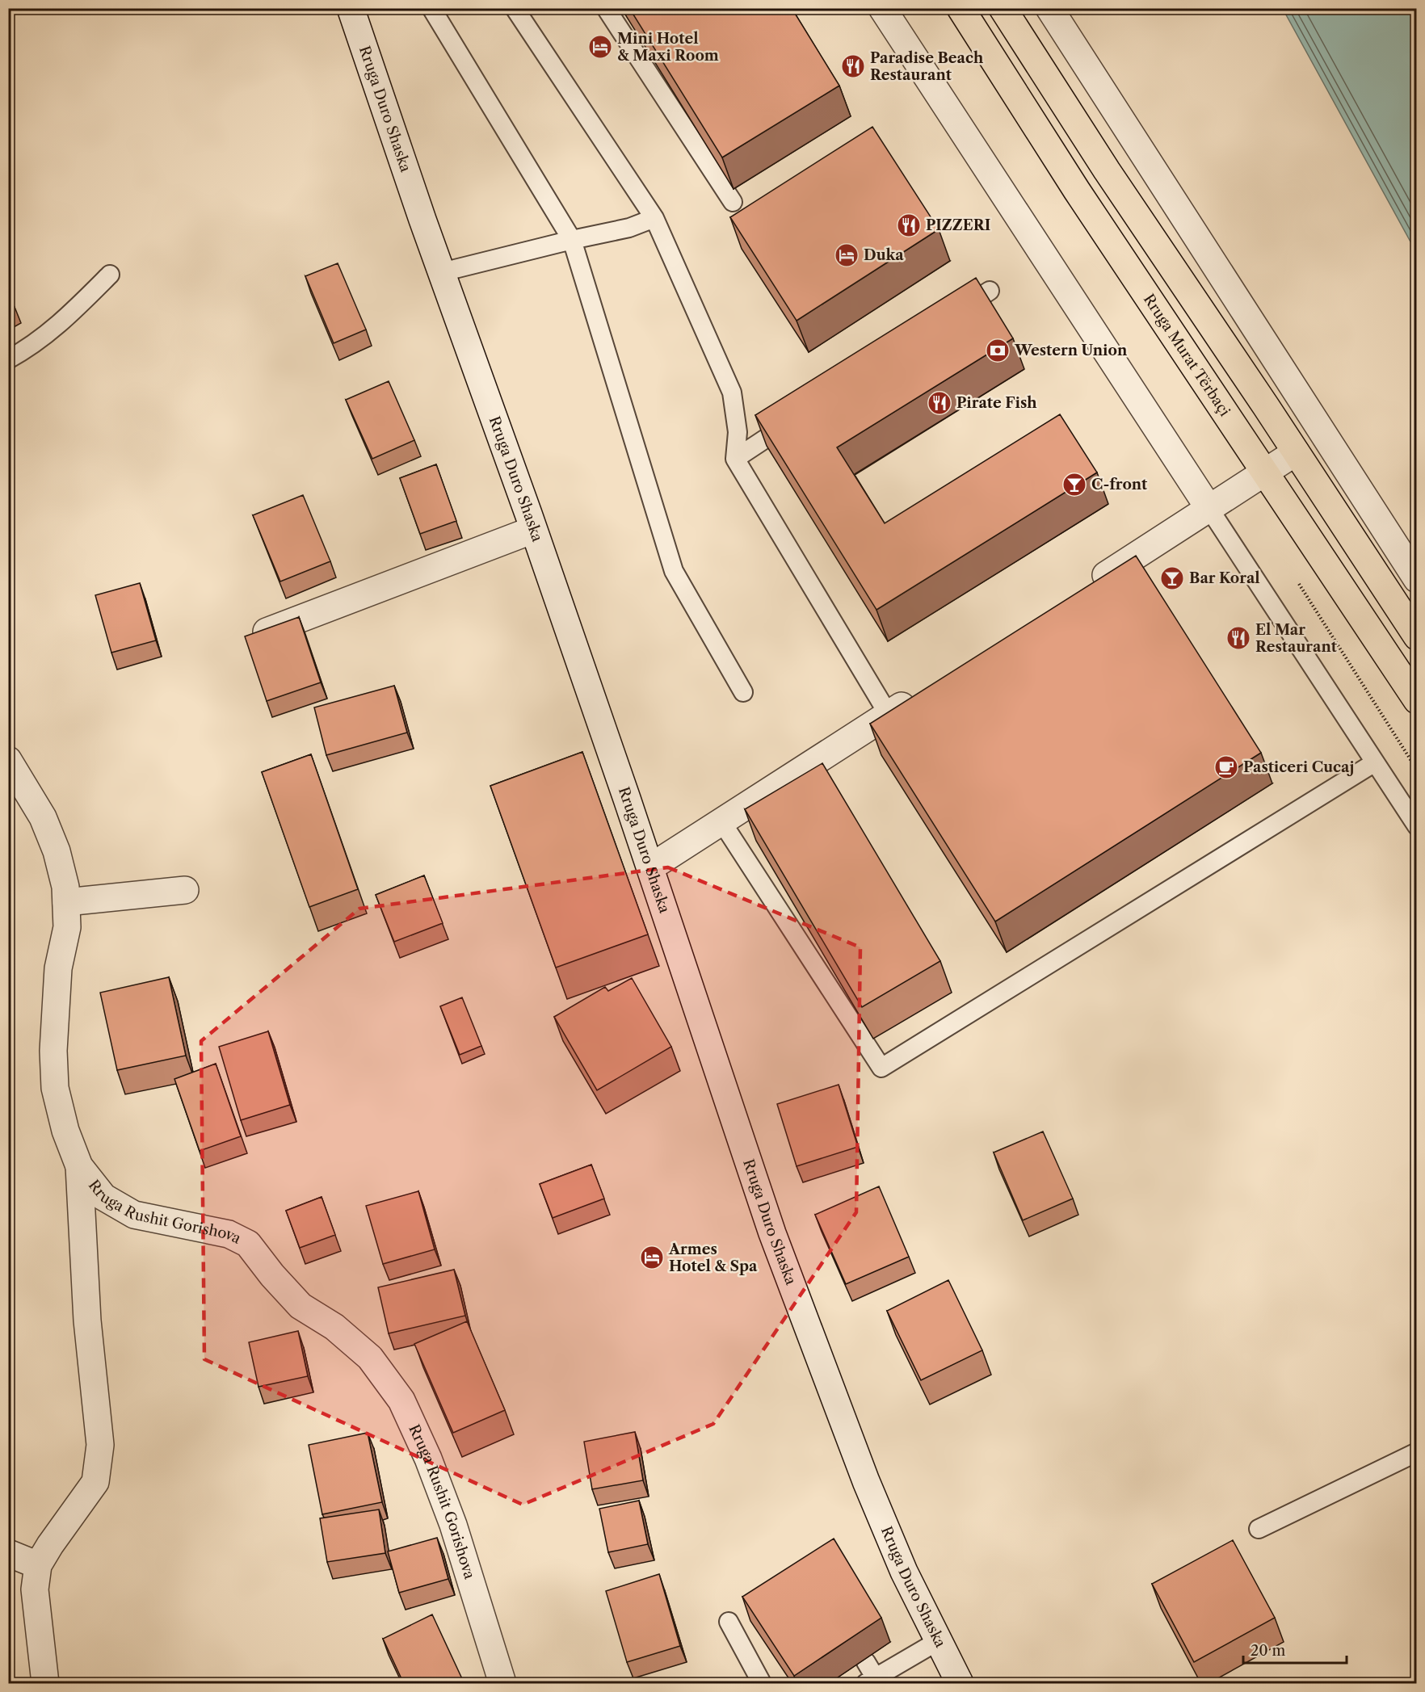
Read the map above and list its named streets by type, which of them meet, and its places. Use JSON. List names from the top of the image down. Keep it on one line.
{"streets":{"main road":["Rruga Murat Tërbaçi"],"street":["Rruga Duro Shaska","Rruga Rushit Gorishova"]},"places":{"hotel":["Mini Hotel & Maxi Room","Duka","Armes Hotel & Spa"],"restaurant":["Paradise Beach Restaurant","PIZZERI","Pirate Fish","El Mar Restaurant"],"bank":["Western Union"],"bar":["C-front","Bar Koral"],"cafe":["Pasticeri Cucaj"]},"scale_bar":"20 m"}
